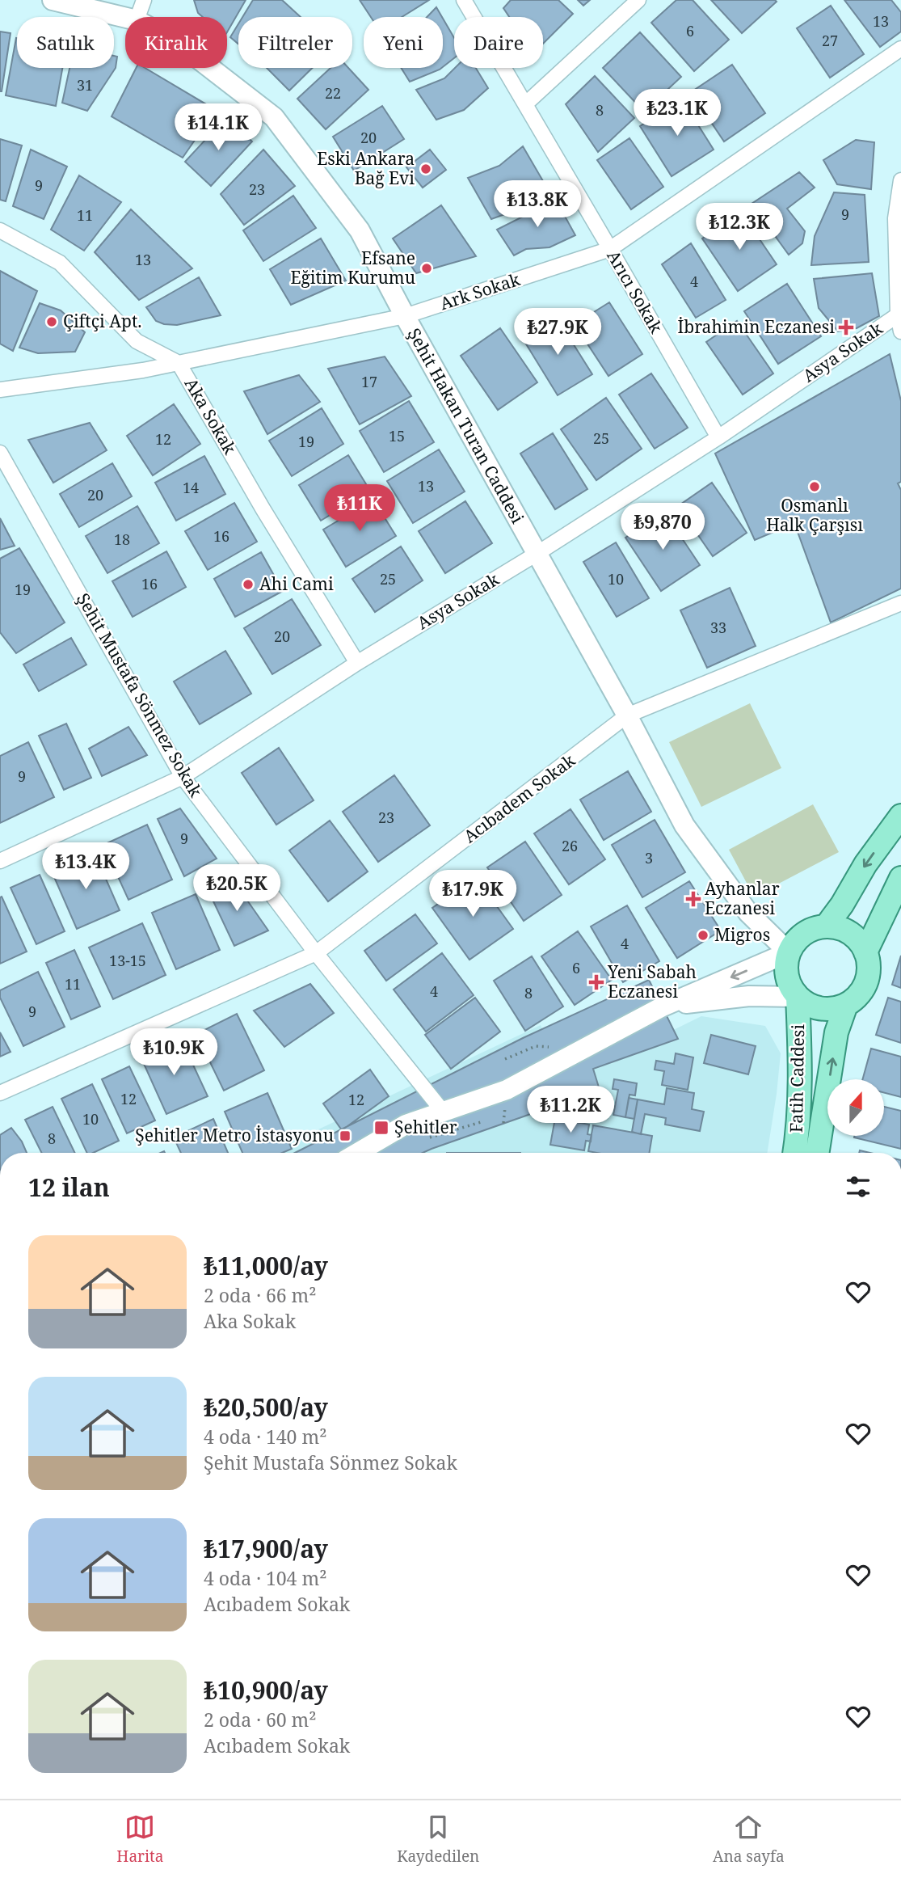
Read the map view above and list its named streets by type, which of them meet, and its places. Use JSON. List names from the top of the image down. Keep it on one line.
{"streets":{"main road":["Şehit Hakan Turan Caddesi","Fatih Caddesi"],"street":["Ark Sokak","Arıcı Sokak","Asya Sokak","Aka Sokak","Şehit Mustafa Sönmez Sokak","Acıbadem Sokak"]},"crossings":[["Ark Sokak","Arıcı Sokak"],["Ark Sokak","Aka Sokak"],["Ark Sokak","Şehit Hakan Turan Caddesi"],["Arıcı Sokak","Asya Sokak"],["Asya Sokak","Aka Sokak"],["Asya Sokak","Şehit Hakan Turan Caddesi"],["Asya Sokak","Şehit Mustafa Sönmez Sokak"],["Şehit Hakan Turan Caddesi","Acıbadem Sokak"],["Şehit Hakan Turan Caddesi","Fatih Caddesi"],["Şehit Mustafa Sönmez Sokak","Acıbadem Sokak"]],"places":{"other":["Eski Ankara Bağ Evi","Efsane Eğitim Kurumu","Çiftçi Apt.","Osmanlı Halk Çarşısı","Ahi Cami","Migros"],"health":["İbrahimin Eczanesi","Ayhanlar Eczanesi","Yeni Sabah Eczanesi"],"transit":["Şehitler","Şehitler Metro İstasyonu"]},"house_numbers":["13","6","27","31","22","8","20","9","23","9","11","13","4","17","15","25","12","19","13","14","20","16","18","25","10","16","19","33","20","9","23","9","26","3","4","13-15","6","11","4","8","9","12","12","10","8"],"north":"top","page":{"chip":["Satılık","Kiralık","Filtreler","Yeni","Daire"],"price":["₺23.1K","₺14.1K","₺13.8K","₺12.3K","₺27.9K","₺11K","₺9,870","₺13.4K","₺20.5K","₺17.9K","₺10.9K","₺11.2K"],"heading":"12 ilan","list":[{"name":"₺11,000/ay","note":"2 oda · 66 m² · Aka Sokak"},{"name":"₺20,500/ay","note":"4 oda · 140 m² · Şehit Mustafa Sönmez Sokak"},{"name":"₺17,900/ay","note":"4 oda · 104 m² · Acıbadem Sokak"},{"name":"₺10,900/ay","note":"2 oda · 60 m² · Acıbadem Sokak"}],"tabs":["Harita","Kaydedilen","Ana sayfa"]}}
